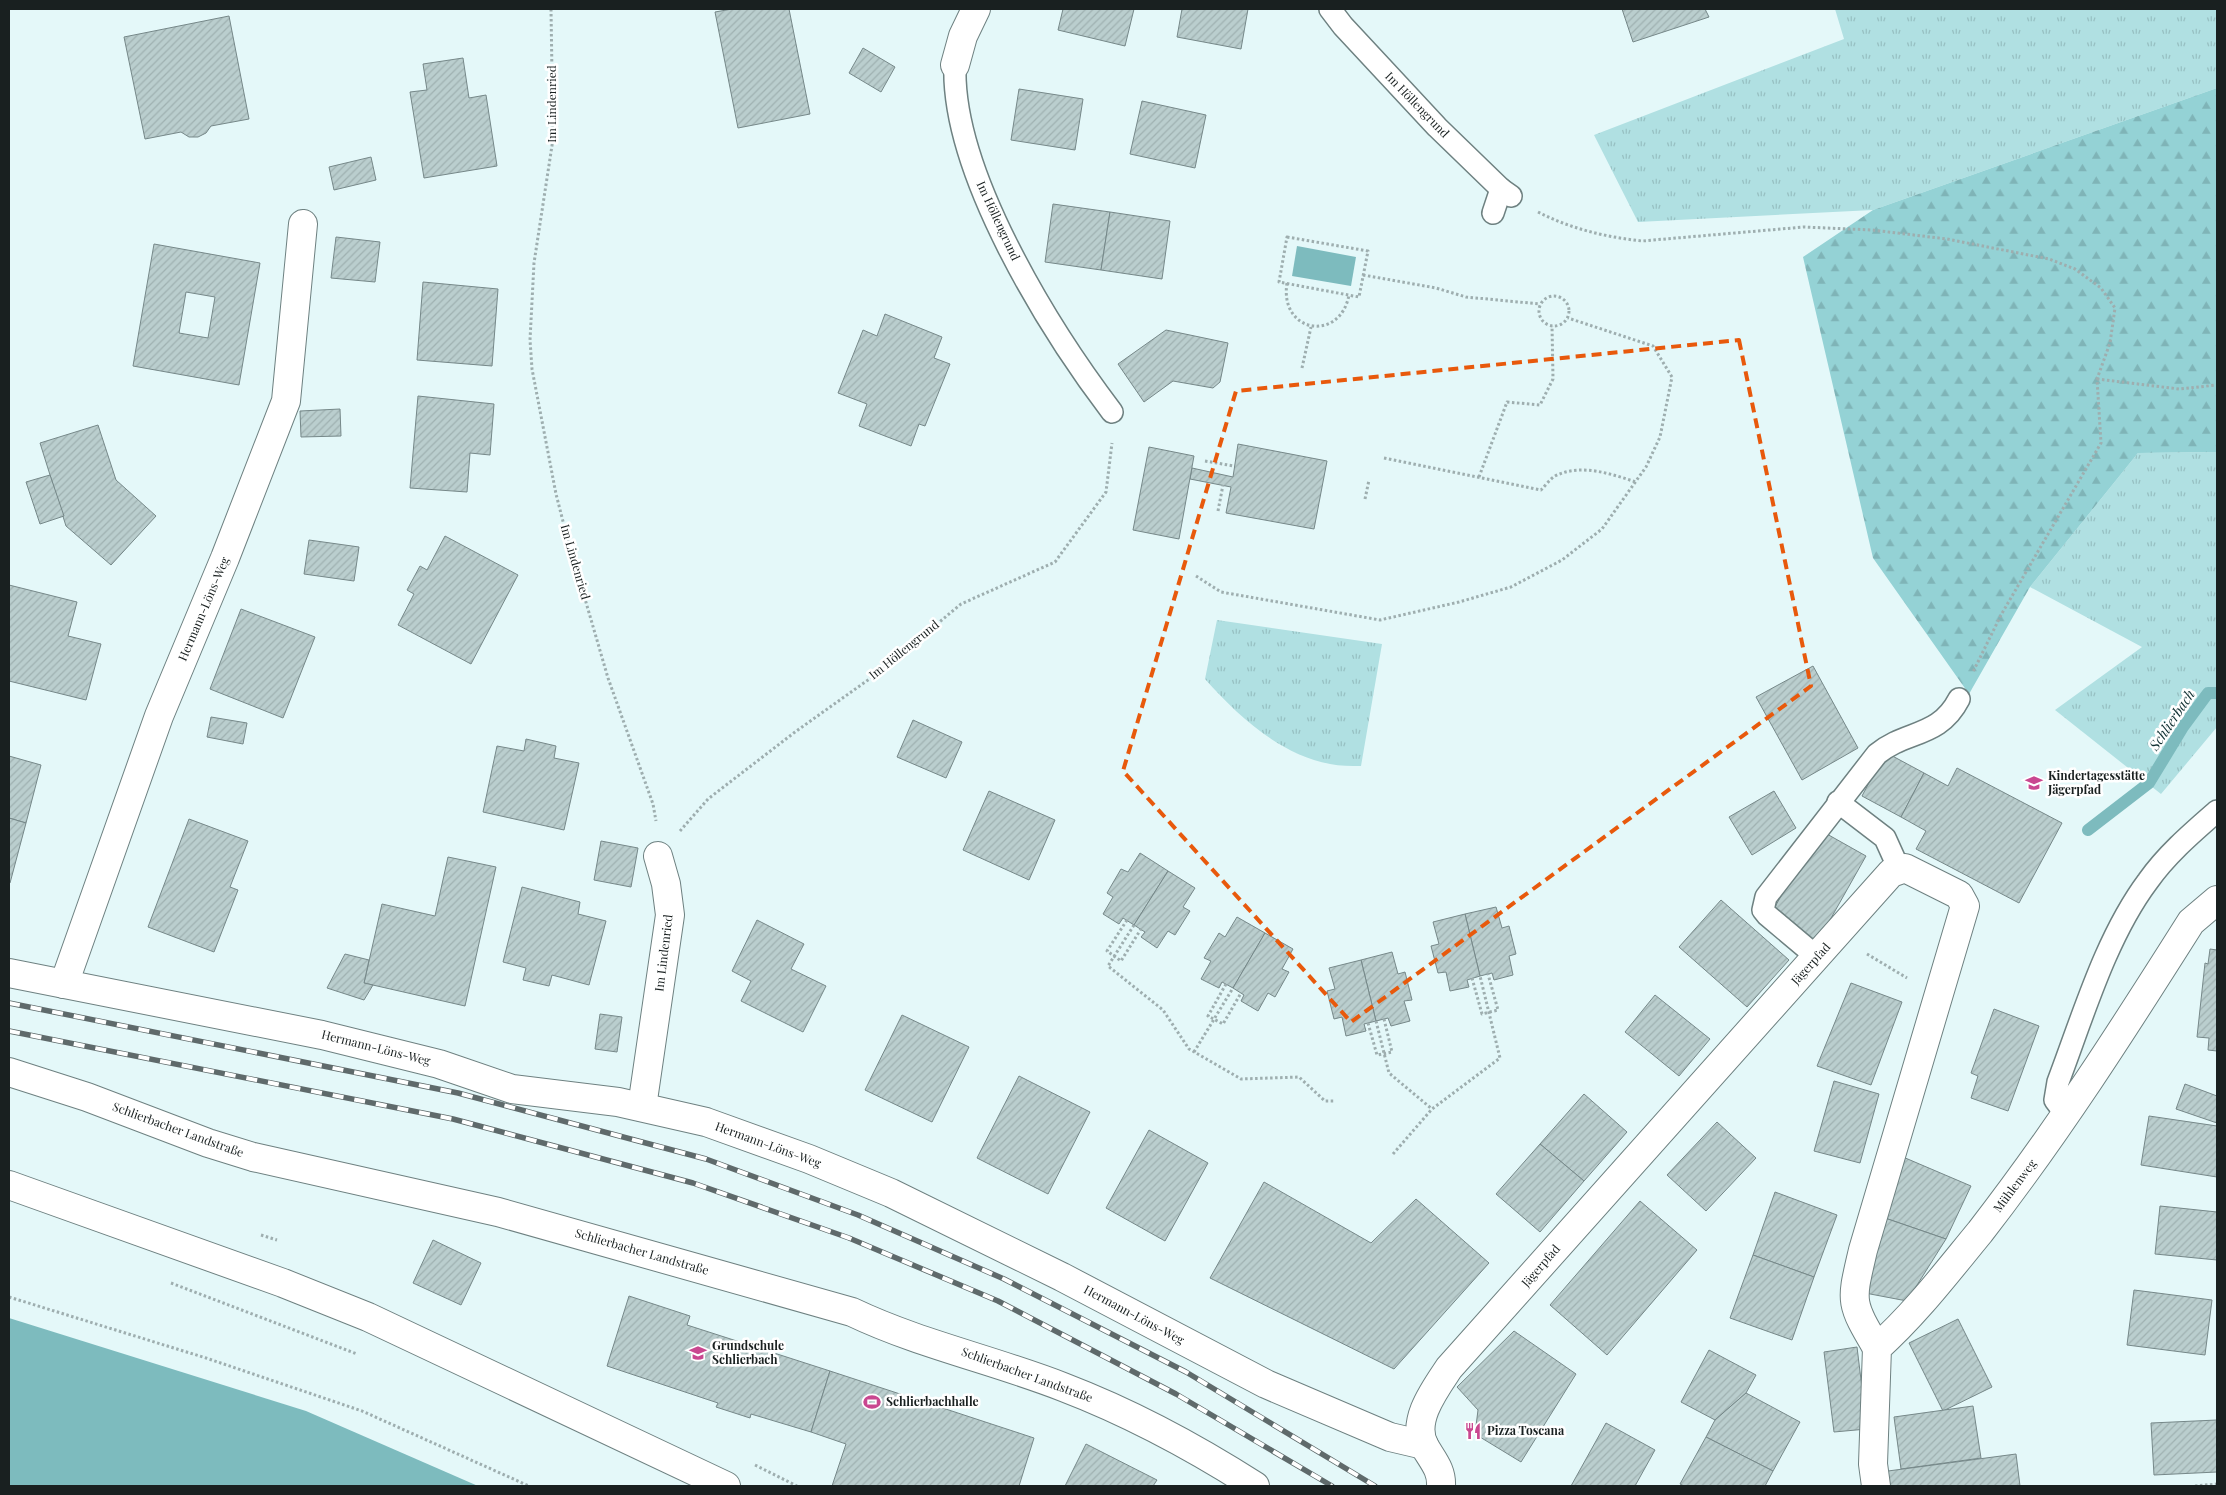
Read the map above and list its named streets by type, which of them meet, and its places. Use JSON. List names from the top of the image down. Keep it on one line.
{"streets":{"street":["Im Lindenried","Im Höllengrund","Hermann-Löns-Weg","Jägerpfad","Schlierbacher Landstraße","Mühlenweg"]},"crossings":[["Im Lindenried","Im Höllengrund"],["Im Lindenried","Hermann-Löns-Weg"],["Hermann-Löns-Weg","Jägerpfad"]],"water":["Schlierbach"],"places":{"school or university":["Kindertagesstätte Jägerpfad","Grundschule Schlierbach"],"sports":["Schlierbachhalle"],"restaurant":["Pizza Toscana"]}}
